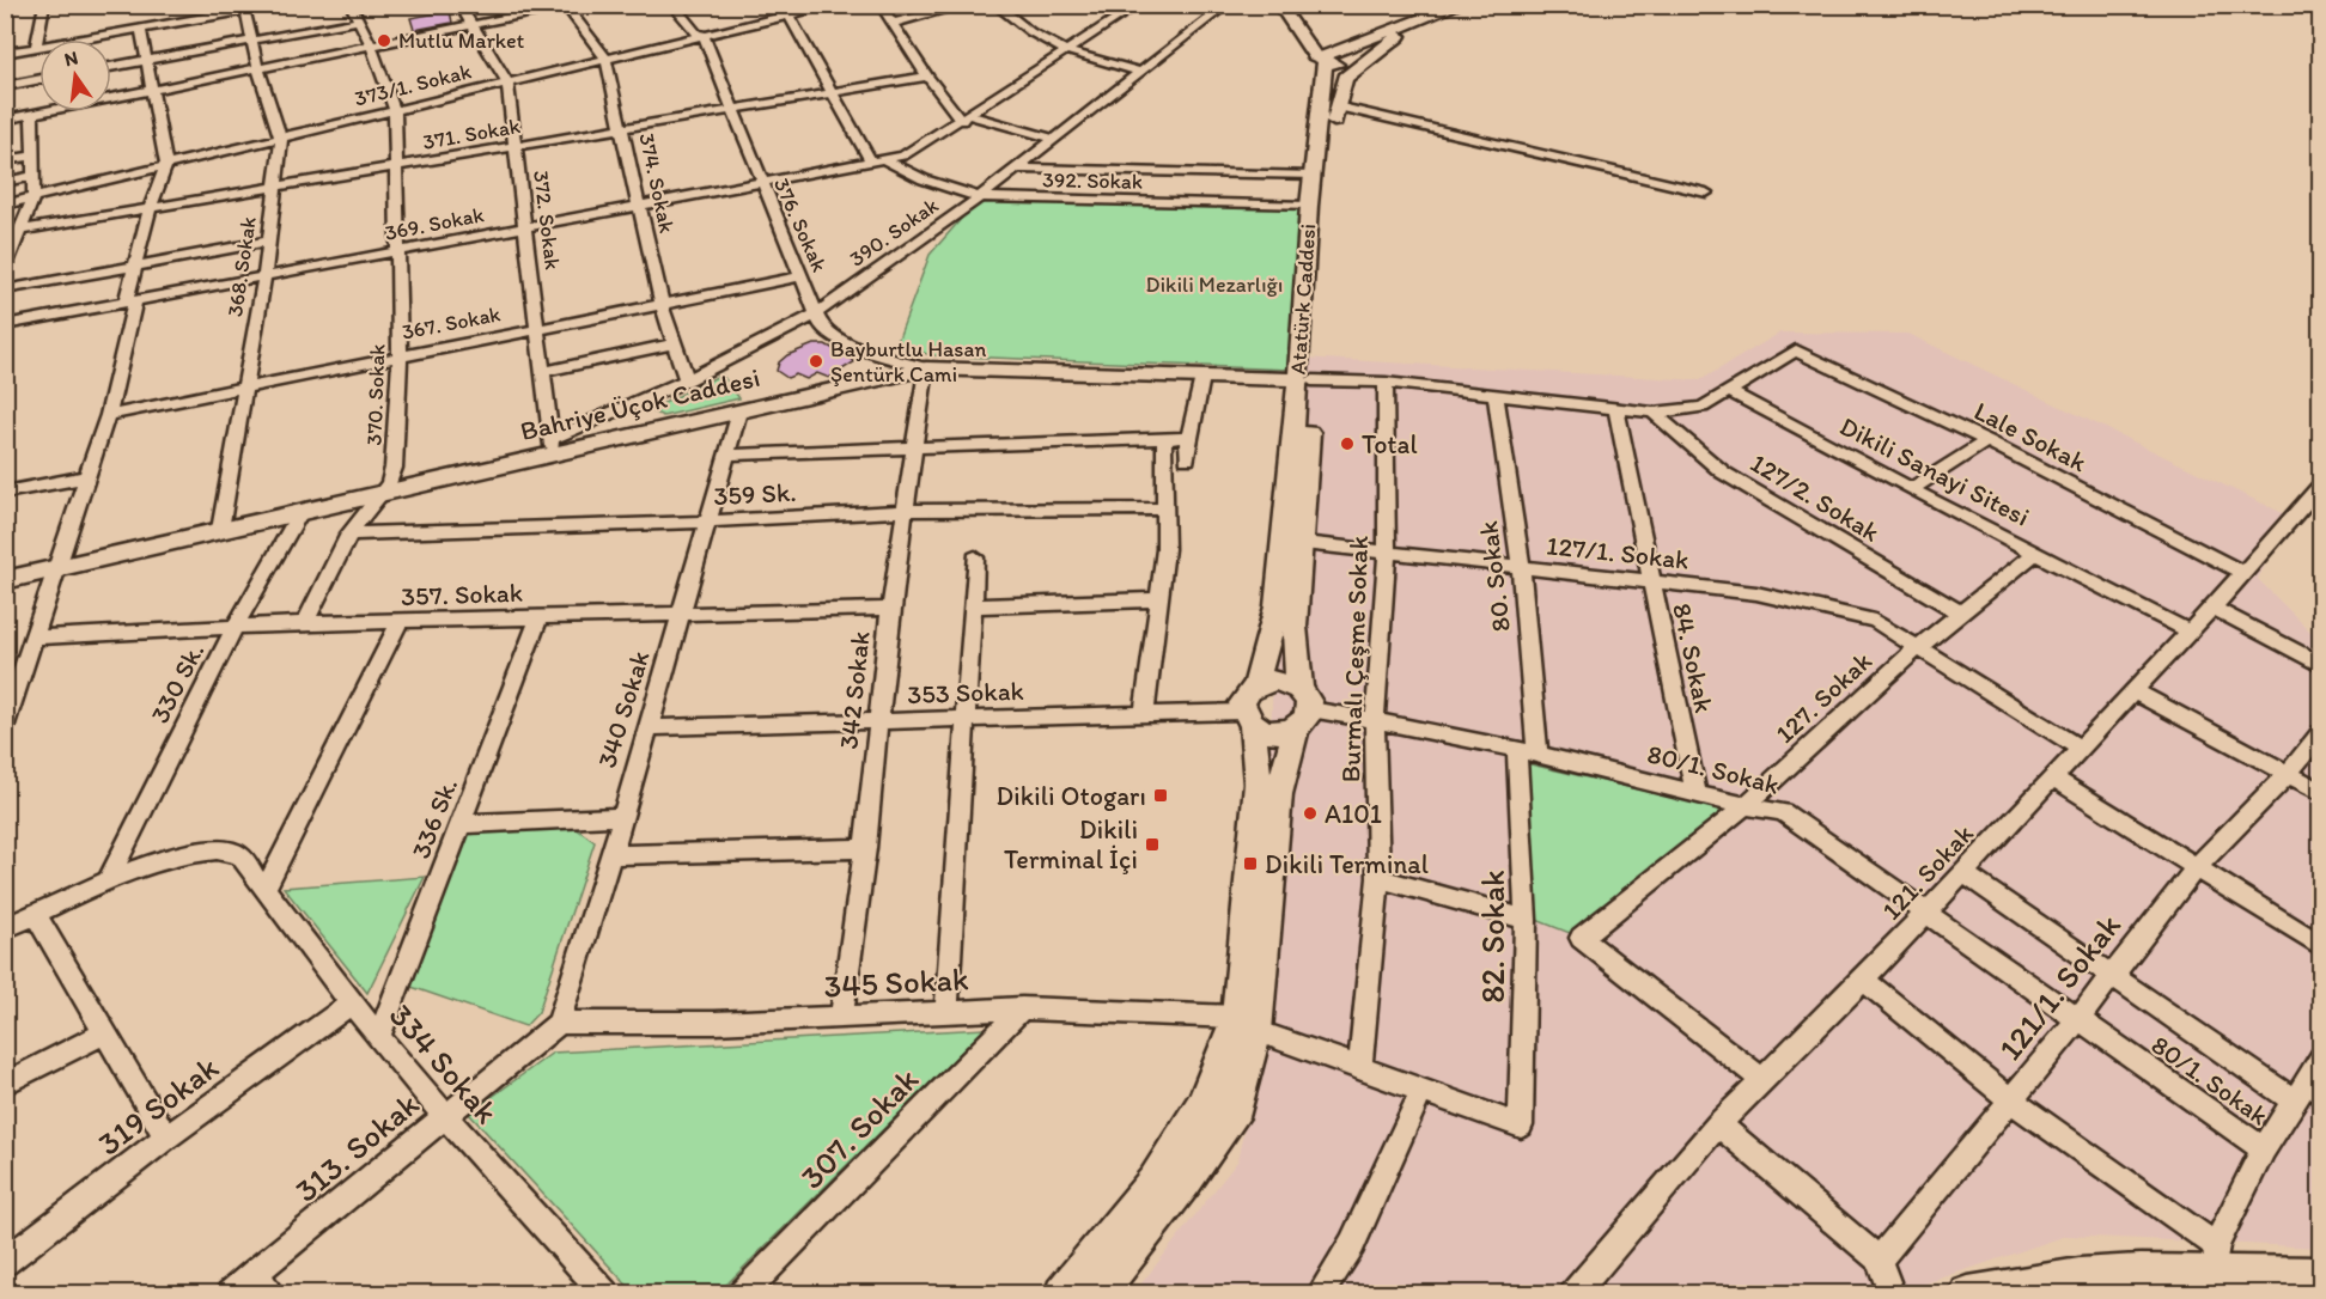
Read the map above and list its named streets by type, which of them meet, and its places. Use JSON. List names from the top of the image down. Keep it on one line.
{"streets":{"main road":["Atatürk Caddesi","Bahriye Üçok Caddesi"],"street":["373/1. Sokak","371. Sokak","392. Sokak","374. Sokak","372. Sokak","369. Sokak","376. Sokak","390. Sokak","368. Sokak","367. Sokak","370. Sokak","Lale Sokak","Dikili Sanayi Sitesi","359 Sk.","127/2. Sokak","127/1. Sokak","80. Sokak","357. Sokak","84. Sokak","Burmalı Çeşme Sokak","330 Sk.","342 Sokak","353 Sokak","127. Sokak","340 Sokak","80/1. Sokak","336 Sk.","121. Sokak","82. Sokak","345 Sokak","121/1. Sokak","334 Sokak","319 Sokak","307. Sokak","313. Sokak"]},"crossings":[["373/1. Sokak","374. Sokak"],["373/1. Sokak","372. Sokak"],["373/1. Sokak","376. Sokak"],["373/1. Sokak","368. Sokak"],["373/1. Sokak","370. Sokak"],["371. Sokak","374. Sokak"],["371. Sokak","372. Sokak"],["371. Sokak","376. Sokak"],["371. Sokak","368. Sokak"],["371. Sokak","370. Sokak"],["392. Sokak","369. Sokak"],["392. Sokak","390. Sokak"],["392. Sokak","Atatürk Caddesi"],["374. Sokak","369. Sokak"],["374. Sokak","390. Sokak"],["374. Sokak","367. Sokak"],["372. Sokak","369. Sokak"],["372. Sokak","390. Sokak"],["372. Sokak","367. Sokak"],["372. Sokak","Bahriye Üçok Caddesi"],["369. Sokak","376. Sokak"],["369. Sokak","368. Sokak"],["369. Sokak","370. Sokak"],["376. Sokak","390. Sokak"],["376. Sokak","367. Sokak"],["376. Sokak","Bahriye Üçok Caddesi"],["376. Sokak","342 Sokak"],["390. Sokak","Bahriye Üçok Caddesi"],["368. Sokak","367. Sokak"],["368. Sokak","Bahriye Üçok Caddesi"],["Atatürk Caddesi","Bahriye Üçok Caddesi"],["Atatürk Caddesi","127/1. Sokak"],["Atatürk Caddesi","353 Sokak"],["Atatürk Caddesi","80/1. Sokak"],["Atatürk Caddesi","345 Sokak"],["367. Sokak","370. Sokak"],["370. Sokak","Bahriye Üçok Caddesi"],["370. Sokak","359 Sk."],["370. Sokak","357. Sokak"],["Bahriye Üçok Caddesi","330 Sk."],["Bahriye Üçok Caddesi","342 Sokak"],["Bahriye Üçok Caddesi","340 Sokak"],["Lale Sokak","Dikili Sanayi Sitesi"],["Lale Sokak","121. Sokak"],["Dikili Sanayi Sitesi","127. Sokak"],["Dikili Sanayi Sitesi","121. Sokak"],["359 Sk.","342 Sokak"],["359 Sk.","340 Sokak"],["127/2. Sokak","127. Sokak"],["127/1. Sokak","80. Sokak"],["127/1. Sokak","84. Sokak"],["127/1. Sokak","Burmalı Çeşme Sokak"],["127/1. Sokak","127. Sokak"],["127/1. Sokak","121. Sokak"],["80. Sokak","80/1. Sokak"],["357. Sokak","330 Sk."],["357. Sokak","342 Sokak"],["357. Sokak","340 Sokak"],["357. Sokak","336 Sk."],["84. Sokak","80/1. Sokak"],["Burmalı Çeşme Sokak","80/1. Sokak"],["Burmalı Çeşme Sokak","345 Sokak"],["330 Sk.","334 Sokak"],["342 Sokak","353 Sokak"],["342 Sokak","345 Sokak"],["353 Sokak","340 Sokak"],["353 Sokak","80/1. Sokak"],["127. Sokak","80/1. Sokak"],["127. Sokak","121. Sokak"],["340 Sokak","345 Sokak"],["340 Sokak","313. Sokak"],["80/1. Sokak","121. Sokak"],["80/1. Sokak","82. Sokak"],["80/1. Sokak","121/1. Sokak"],["336 Sk.","334 Sokak"],["82. Sokak","345 Sokak"],["345 Sokak","307. Sokak"],["345 Sokak","313. Sokak"],["334 Sokak","319 Sokak"],["334 Sokak","313. Sokak"]],"parks":["Dikili Mezarlığı"],"places":{"other":["Mutlu Market","Bayburtlu Hasan Şentürk Cami","Total","A101"],"transit":["Dikili Otogarı","Dikili Terminal İçi","Dikili Terminal"]},"north":"top"}
